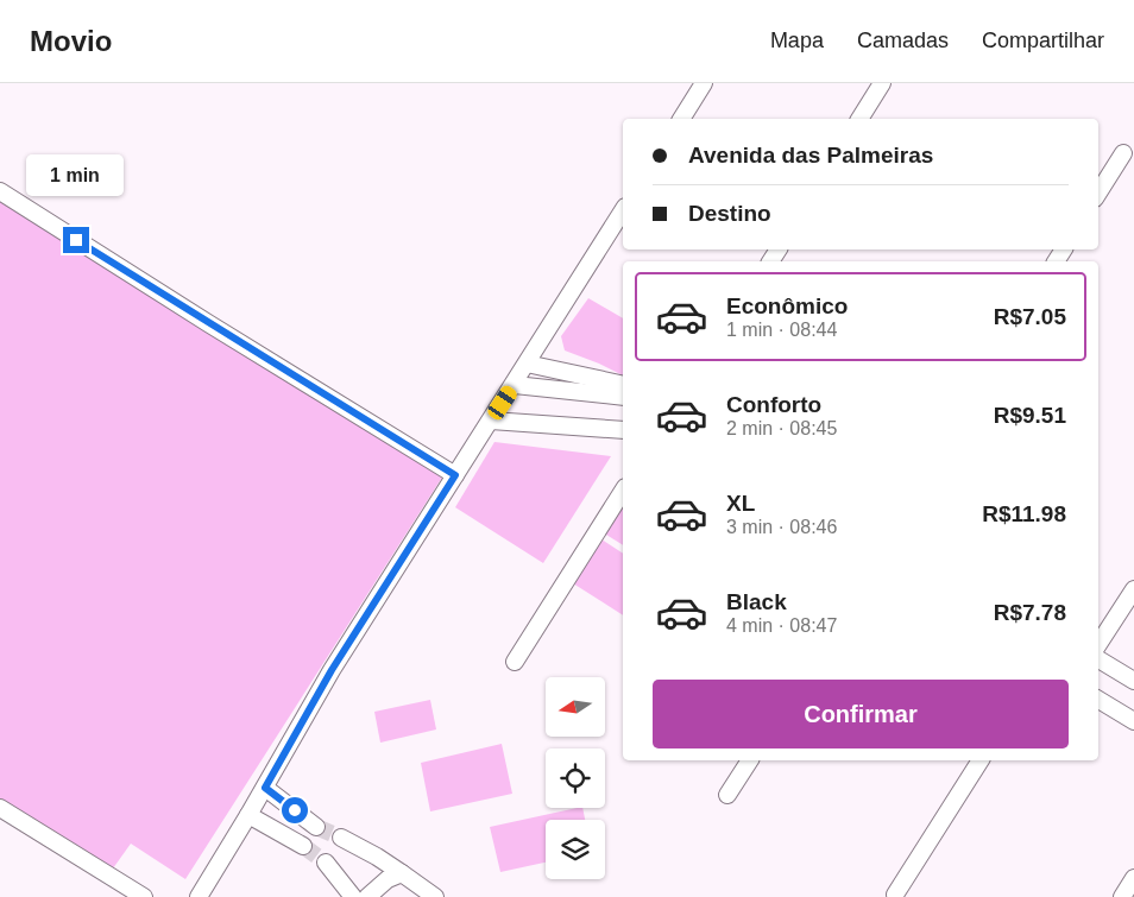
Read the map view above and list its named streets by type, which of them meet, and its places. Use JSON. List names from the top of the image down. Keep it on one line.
{"north":"left","page":{"header":"Movio","nav":["Mapa","Camadas","Compartilhar"],"banner":["Avenida das Palmeiras","Destino"],"bubble":"1 min","list":[{"name":"Econômico","note":"1 min · 08:44","value":"R$7.05"},{"name":"Conforto","note":"2 min · 08:45","value":"R$9.51"},{"name":"XL","note":"3 min · 08:46","value":"R$11.98"},{"name":"Black","note":"4 min · 08:47","value":"R$7.78"}],"buttons":"Confirmar"}}
